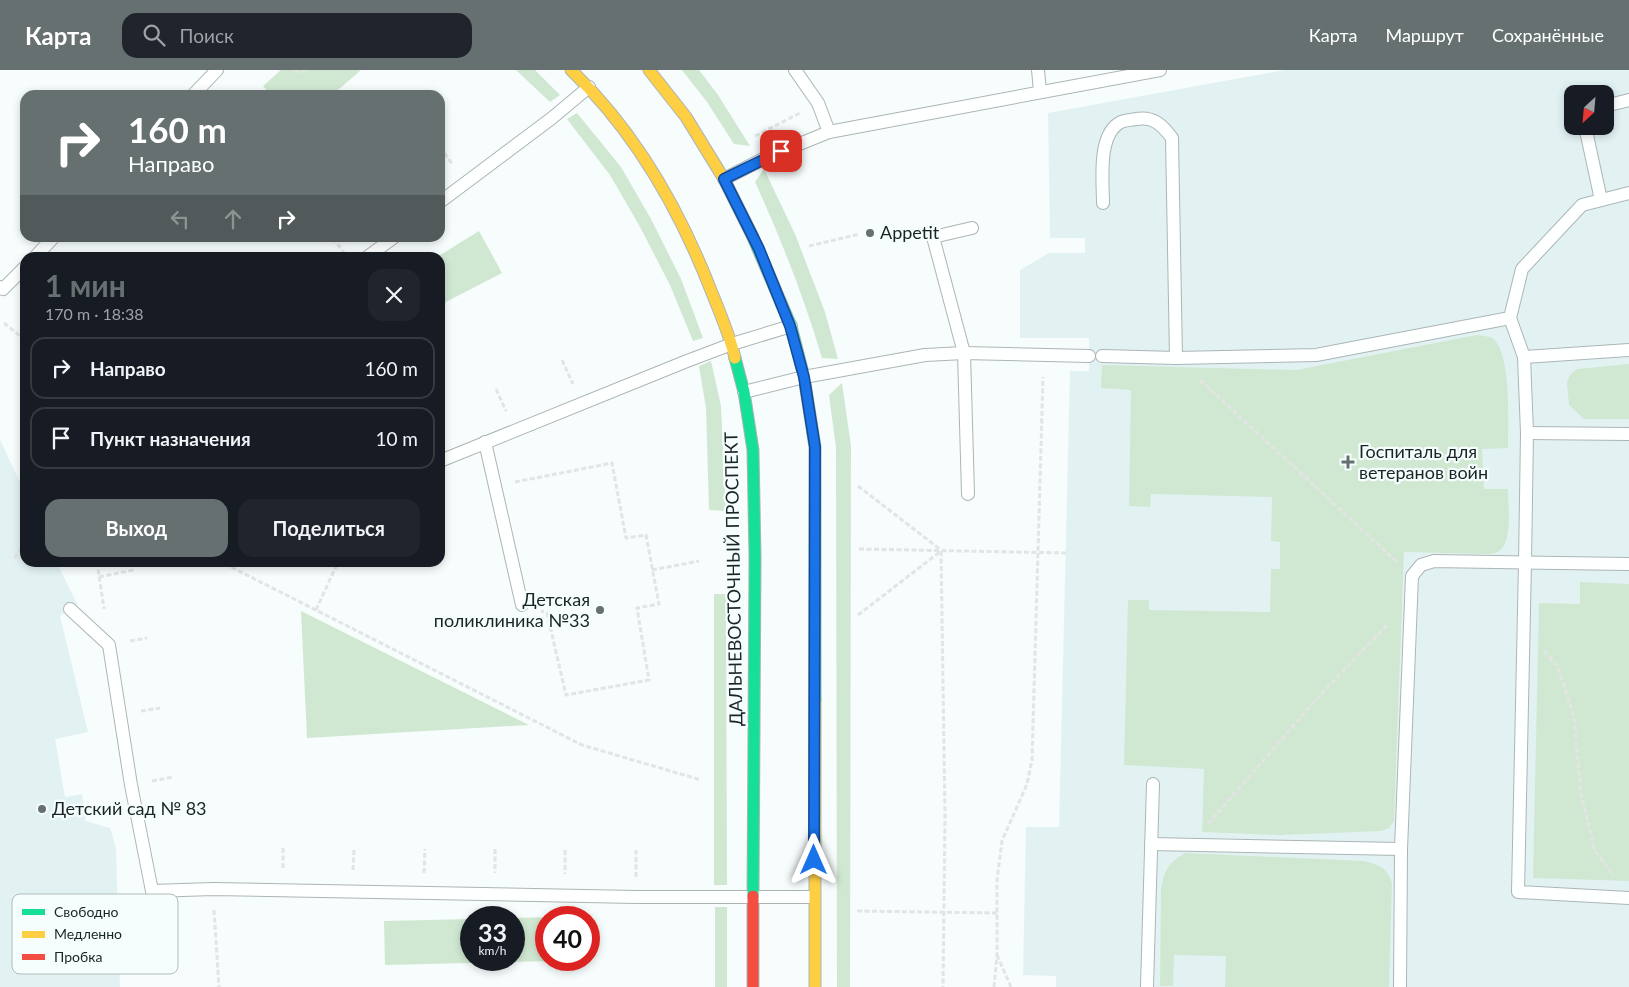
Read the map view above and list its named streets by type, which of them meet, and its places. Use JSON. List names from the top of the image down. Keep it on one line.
{"streets":{"street":["ДАЛЬНЕВОСТОЧНЫЙ ПРОСПЕКТ"]},"places":{"other":["Appetit","Детская поликлиника №33","Детский сад № 83"],"health":["Госпиталь для ветеранов войн"]},"legend":["Свободно","Медленно","Пробка"],"north":"bottom left","page":{"header":"Карта","search":"Поиск","nav":["Карта","Маршрут","Сохранённые"],"turn":["160 m","Направо"],"heading":["1 мин","170 m · 18:38"],"list":[{"name":"Направо","value":"160 m"},{"name":"Пункт назначения","value":"10 m"}],"buttons":["Выход","Поделиться"],"speed":"33 km/h","limit":"40"}}
